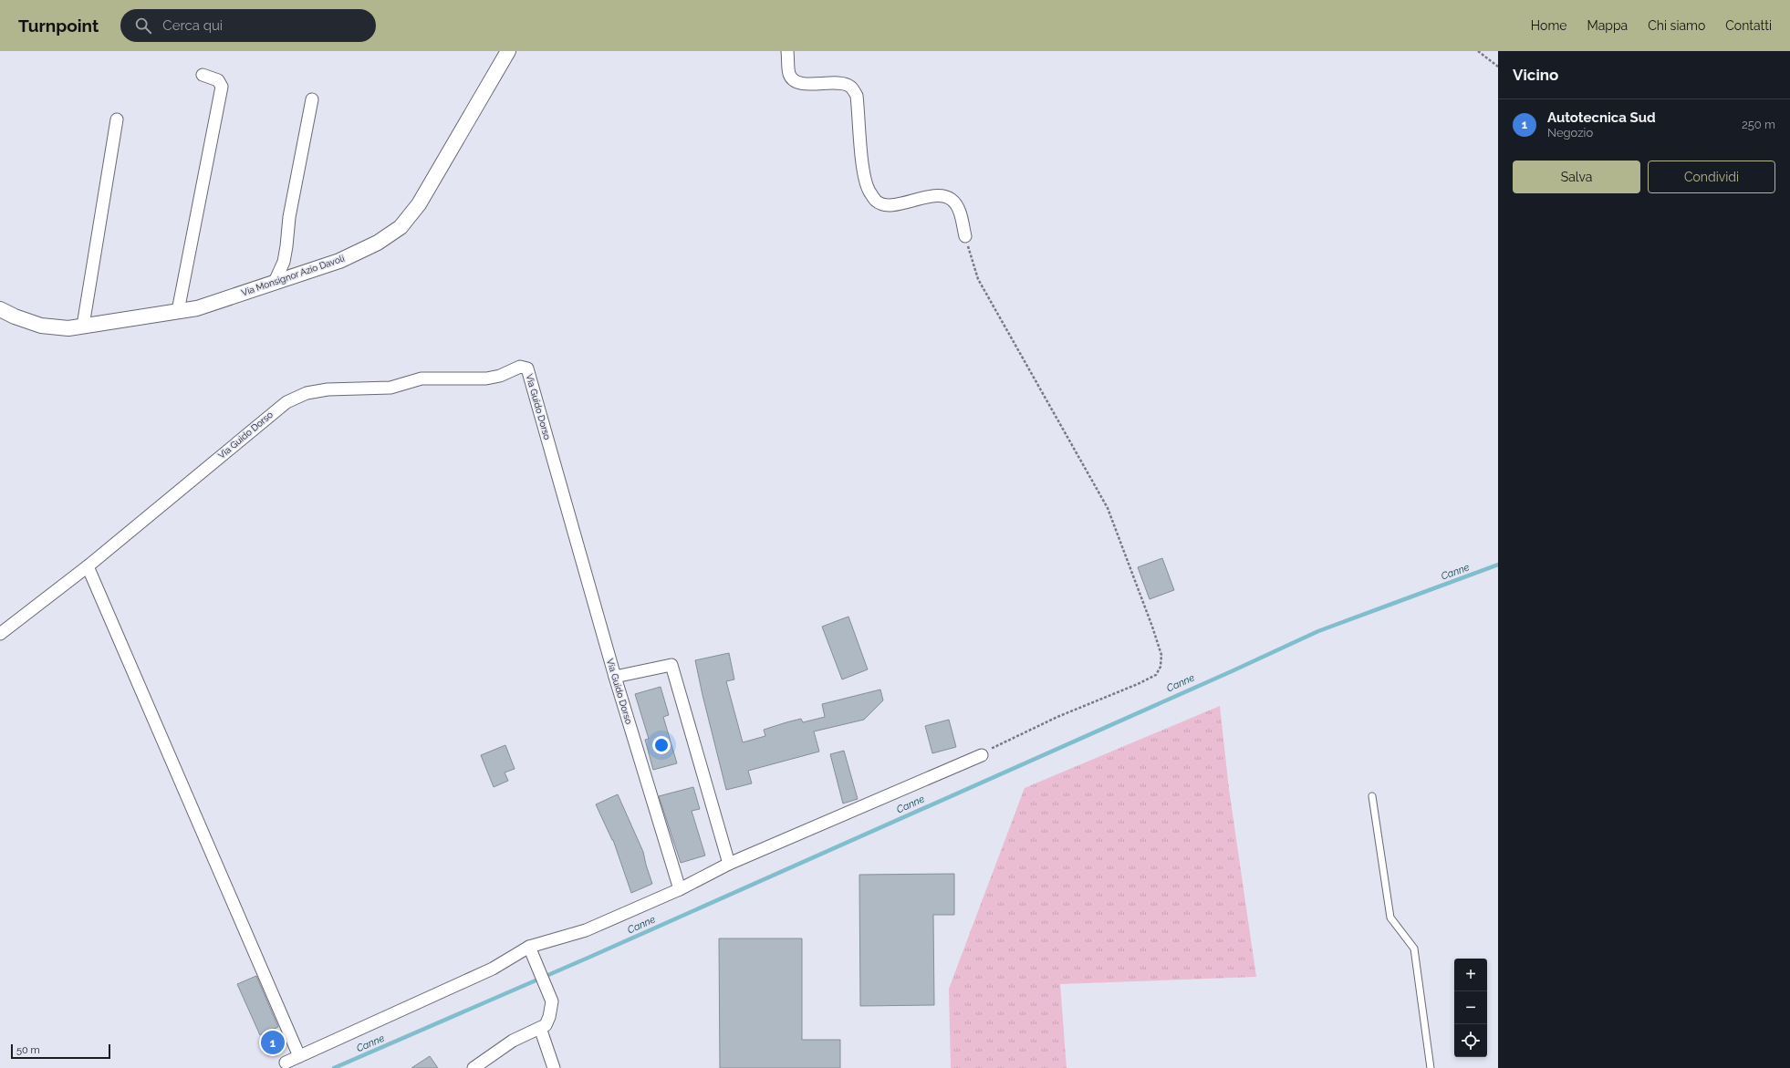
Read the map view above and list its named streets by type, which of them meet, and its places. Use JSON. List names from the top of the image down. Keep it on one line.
{"streets":{"street":["Via Monsignor Azio Davoli","Via Guido Dorso"]},"water":["Canne"],"scale_bar":"50 m","page":{"header":"Turnpoint","search":"Cerca qui","nav":["Home","Mappa","Chi siamo","Contatti"],"heading":"Vicino","list":[{"mark":"1","name":"Autotecnica Sud","note":"Negozio","value":"250 m"}],"buttons":["Salva","Condividi"],"map_buttons":["+","−"],"pins":"1","scale":"50 m"}}
